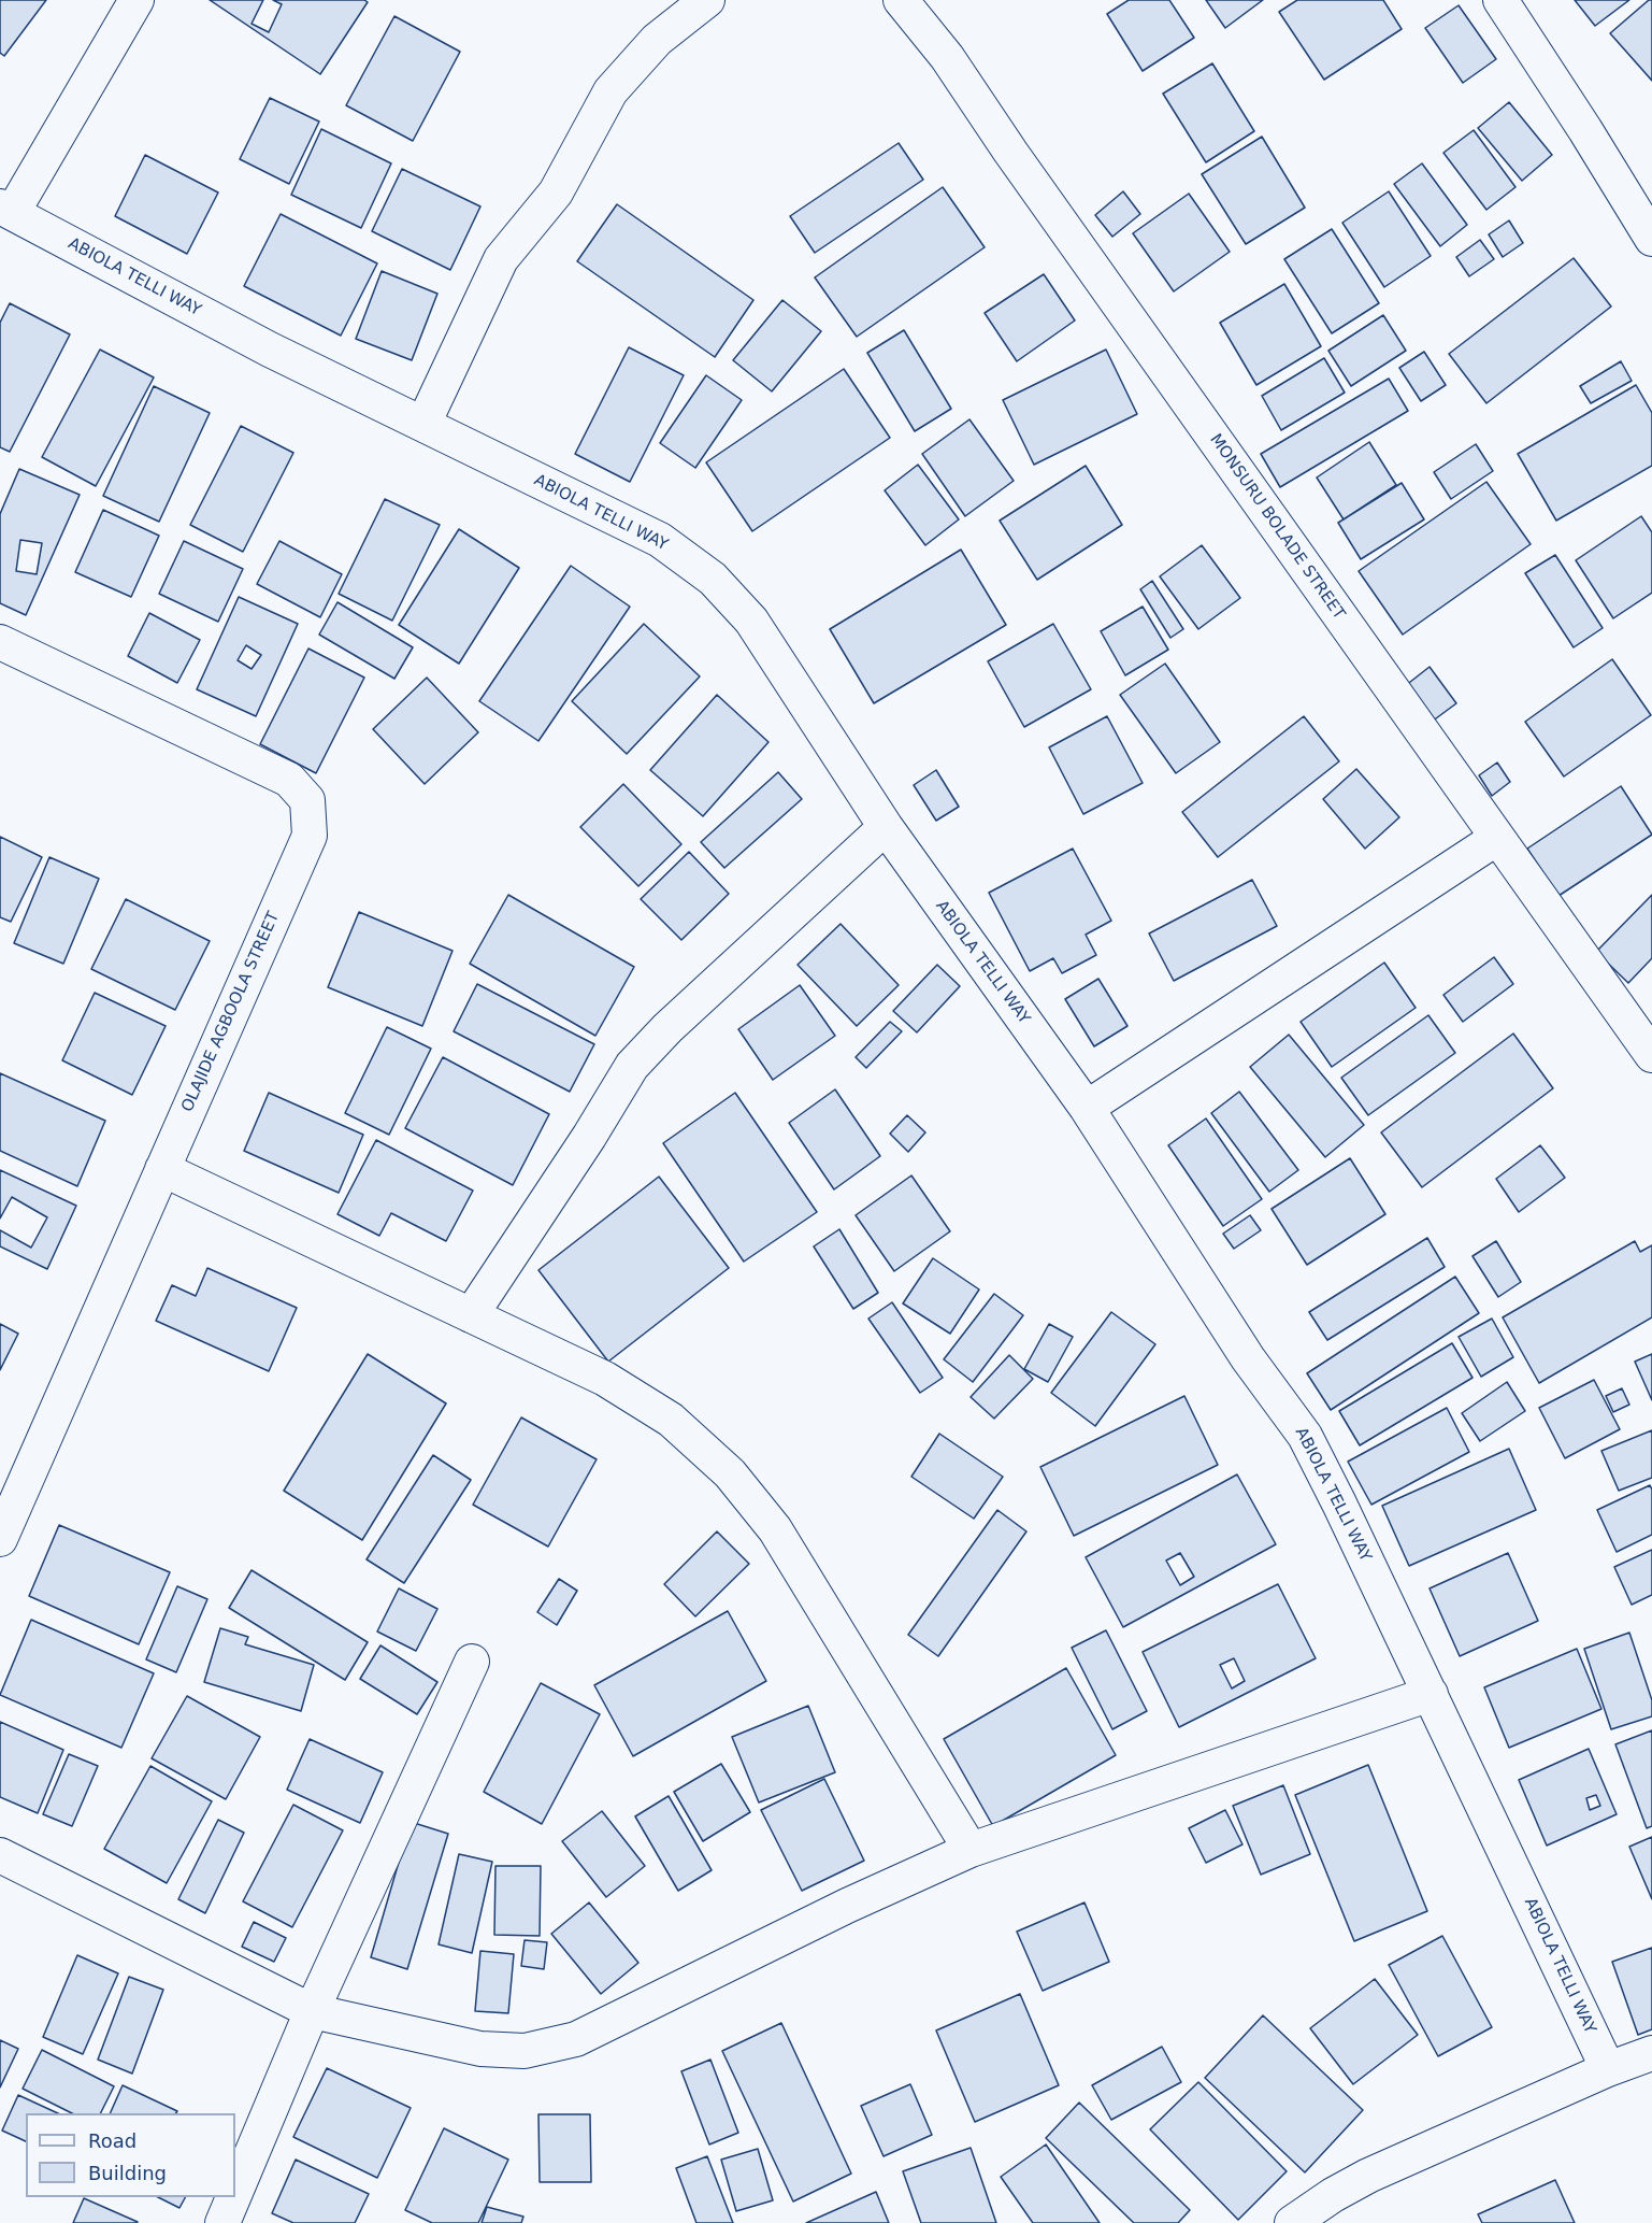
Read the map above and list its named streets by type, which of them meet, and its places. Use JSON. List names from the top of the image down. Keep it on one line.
{"streets":{"street":["ABIOLA TELLI WAY","MONSURU BOLADE STREET","OLAJIDE AGBOOLA STREET"]},"legend":["Road","Building"]}
